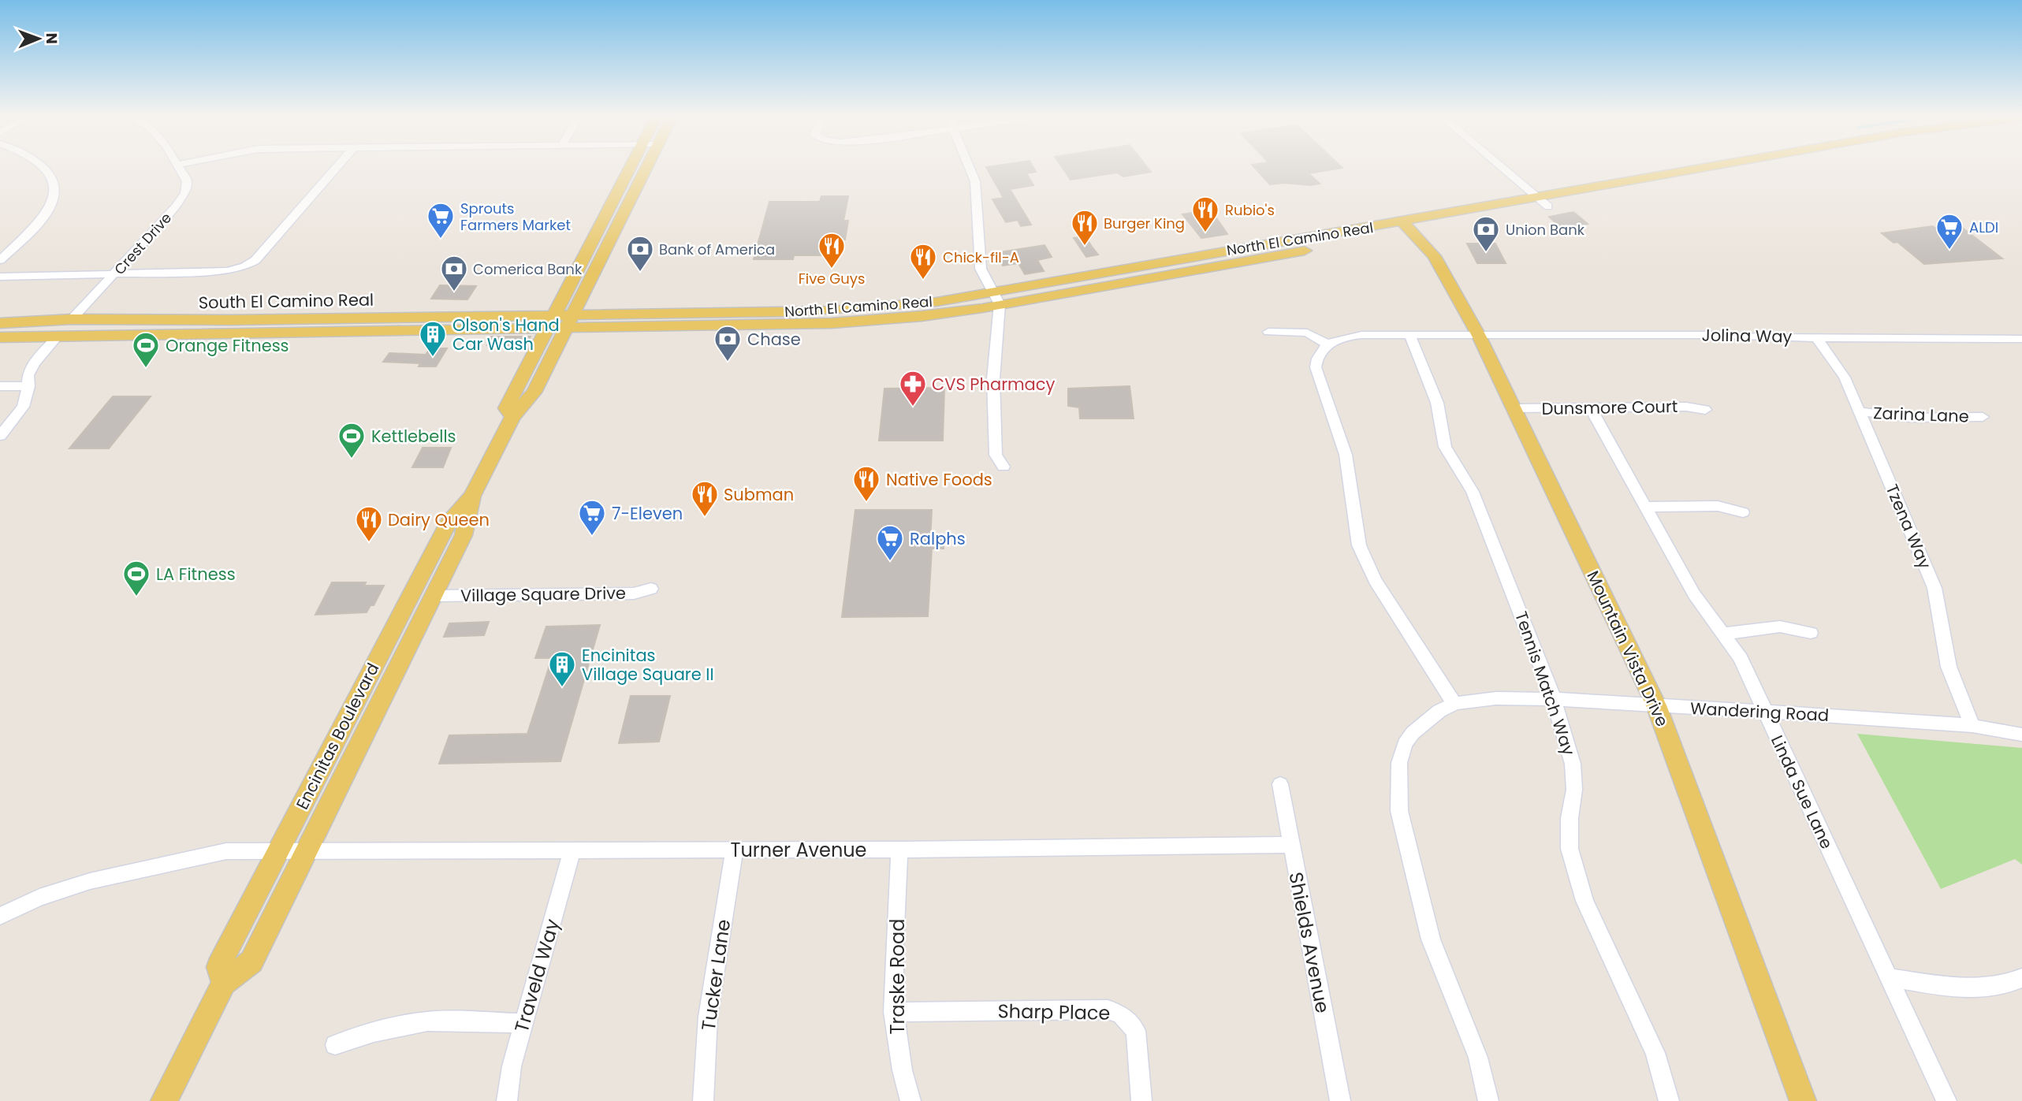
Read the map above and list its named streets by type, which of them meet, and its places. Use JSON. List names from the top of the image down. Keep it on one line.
{"streets":{"main road":["North El Camino Real","South El Camino Real","Mountain Vista Drive","Encinitas Boulevard"],"street":["Crest Drive","Jolina Way","Dunsmore Court","Zarina Lane","Tzena Way","Village Square Drive","Tennis Match Way","Wandering Road","Linda Sue Lane","Turner Avenue","Shields Avenue","Tucker Lane","Traveld Way","Traske Road","Sharp Place"]},"crossings":[["North El Camino Real","South El Camino Real"],["North El Camino Real","Mountain Vista Drive"],["North El Camino Real","Encinitas Boulevard"],["Crest Drive","South El Camino Real"],["South El Camino Real","Encinitas Boulevard"],["Jolina Way","Tzena Way"],["Jolina Way","Mountain Vista Drive"],["Jolina Way","Tennis Match Way"],["Dunsmore Court","Mountain Vista Drive"],["Dunsmore Court","Linda Sue Lane"],["Zarina Lane","Tzena Way"],["Tzena Way","Wandering Road"],["Village Square Drive","Encinitas Boulevard"],["Mountain Vista Drive","Wandering Road"],["Tennis Match Way","Wandering Road"],["Wandering Road","Linda Sue Lane"],["Encinitas Boulevard","Turner Avenue"],["Turner Avenue","Shields Avenue"],["Turner Avenue","Tucker Lane"],["Turner Avenue","Traveld Way"],["Turner Avenue","Traske Road"],["Traske Road","Sharp Place"]],"places":{"restaurant":["Rubio's","Burger King","Five Guys","Chick-fil-A","Native Foods","Subman","Dairy Queen"],"supermarket":["Sprouts Farmers Market","ALDI","7-Eleven","Ralphs"],"bank":["Union Bank","Bank of America","Comerica Bank","Chase"],"building":["Olson's Hand Car Wash","Encinitas Village Square II"],"sports":["Orange Fitness","Kettlebells","LA Fitness"],"pharmacy":["CVS Pharmacy"]},"north":"right"}
